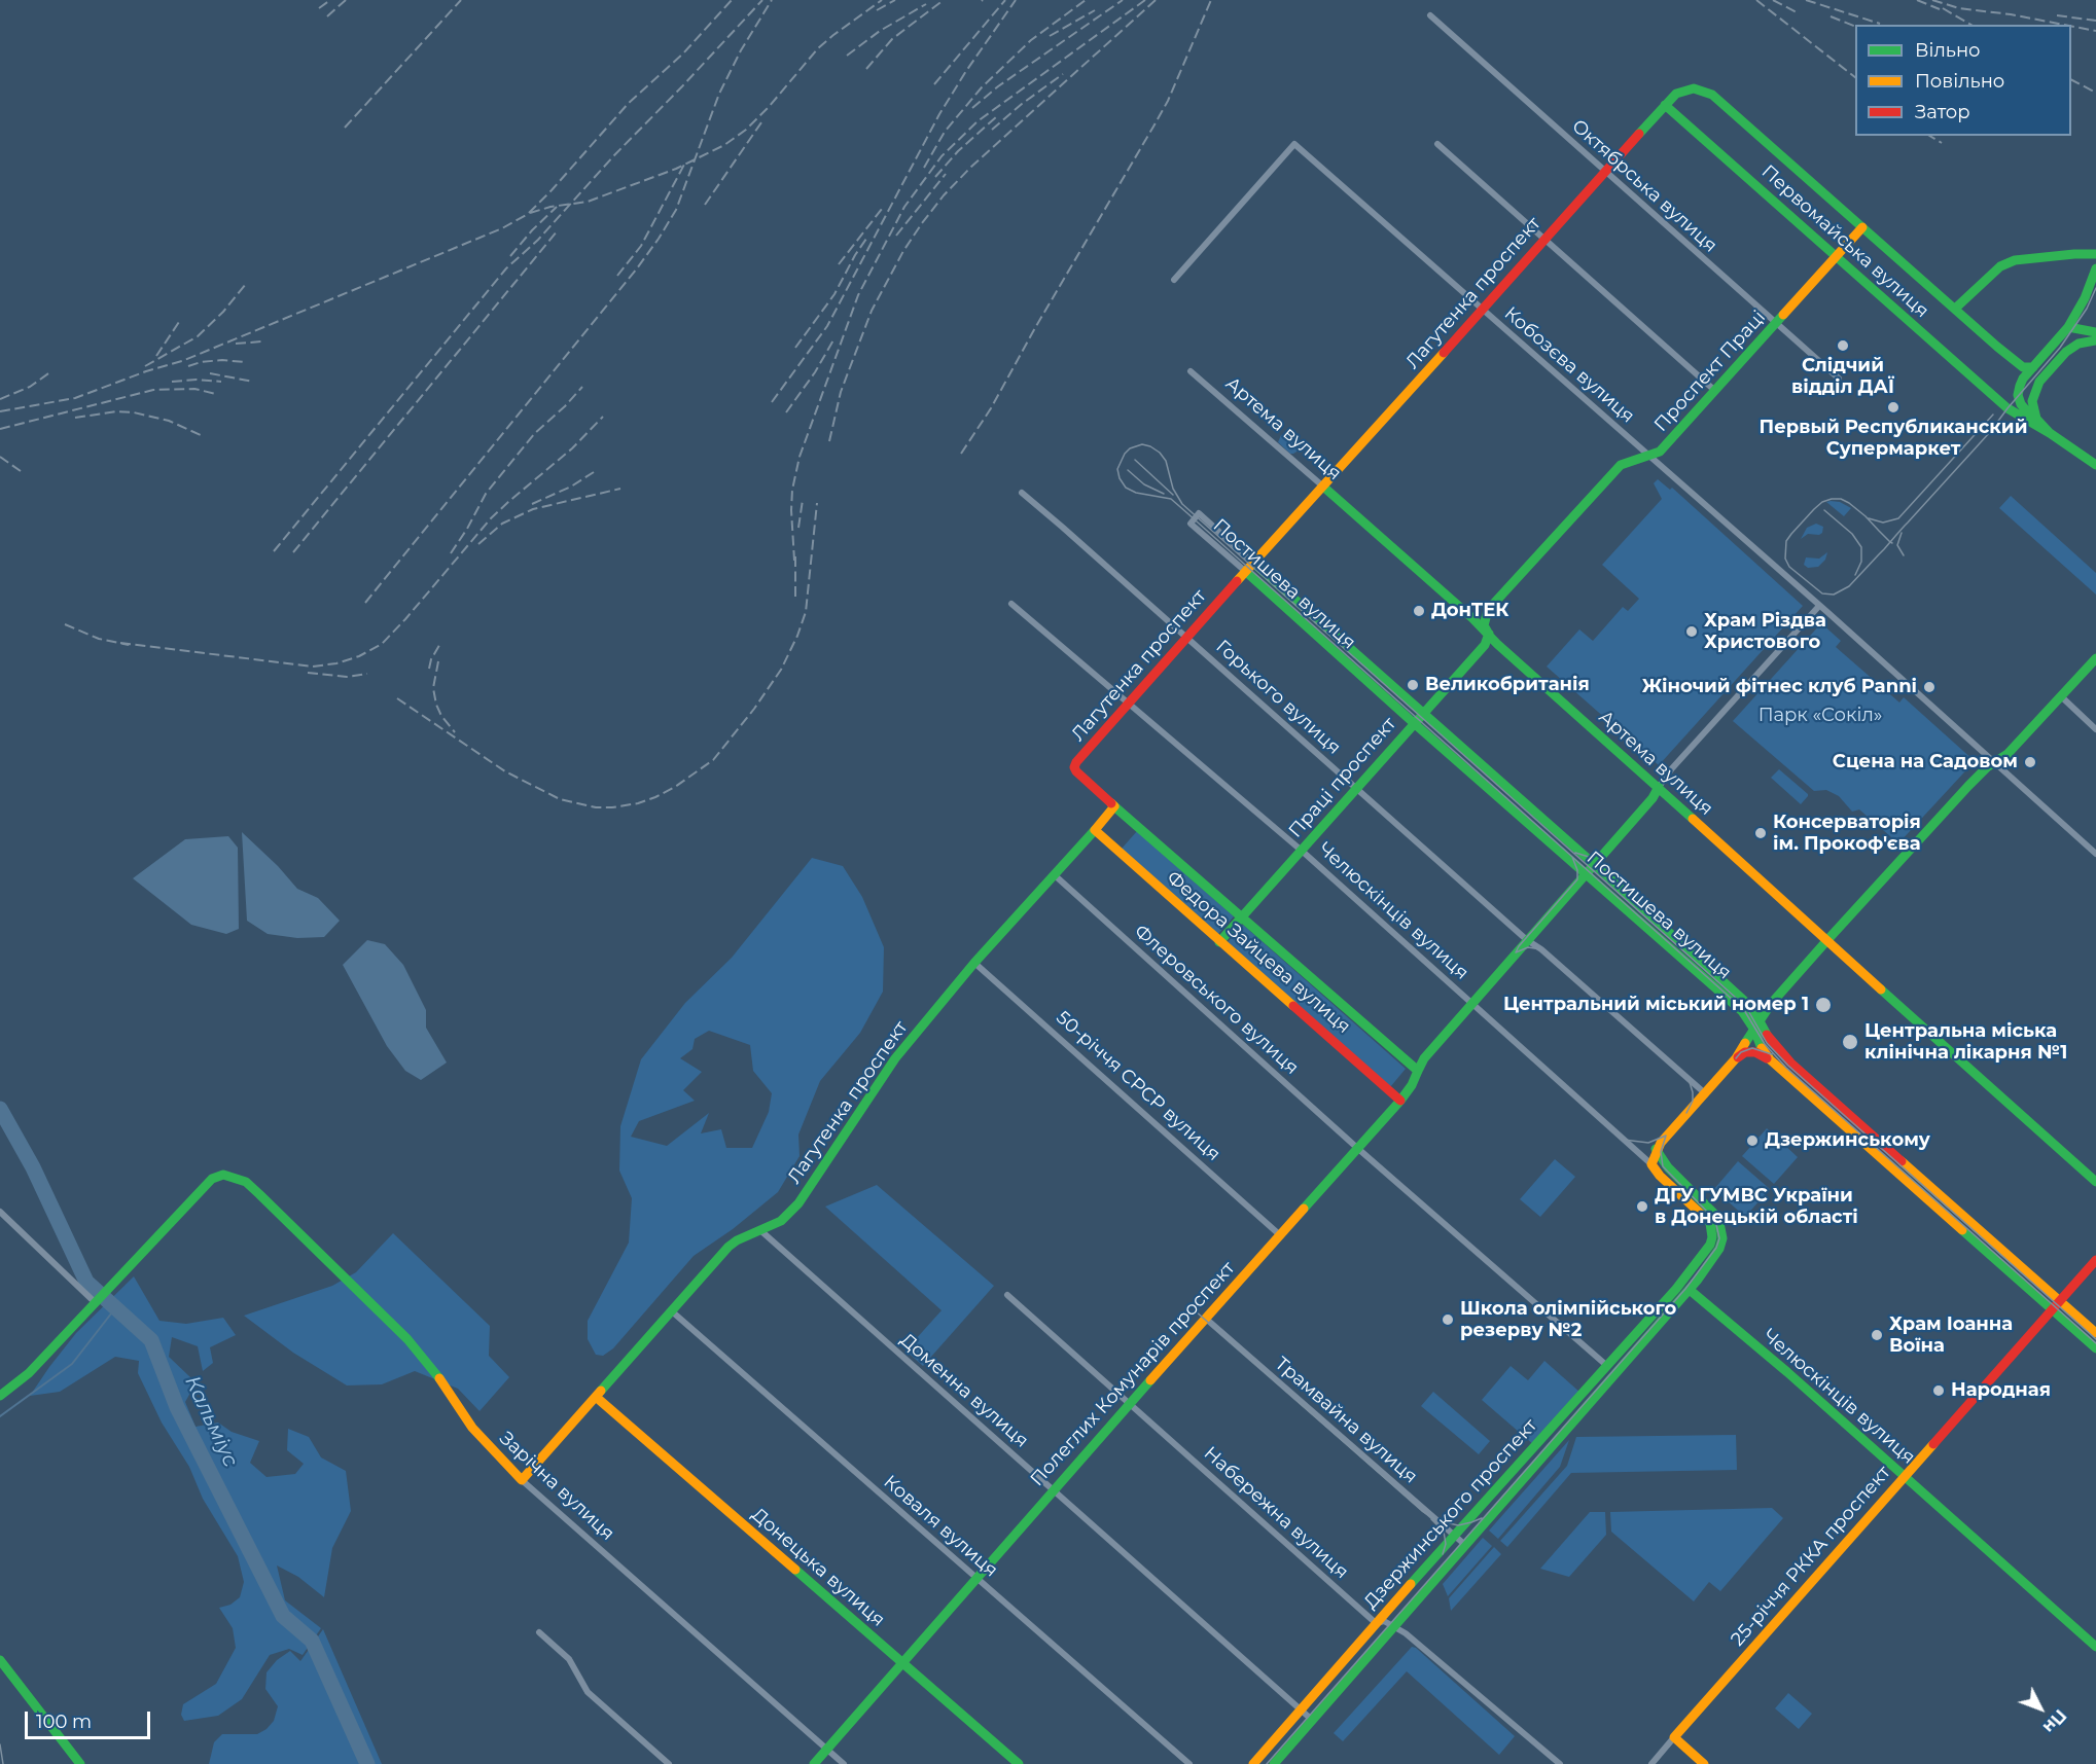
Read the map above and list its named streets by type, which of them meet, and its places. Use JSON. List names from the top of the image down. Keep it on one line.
{"streets":{"street":["Октябрська вулиця","Первомайська вулиця","Лагутенка проспект","Кобозєва вулиця","Проспект Праці","Артема вулиця","Постишева вулиця","Горького вулиця","Праці проспект","Челюскінців вулиця","Федора Зайцева вулиця","Флеровського вулиця","50-річчя СРСР вулиця","Полеглих Комунарів проспект","Доменна вулиця","Трамвайна вулиця","Зарічна вулиця","Набережна вулиця","Дзержинського проспект","Коваля вулиця","25-річчя РККА проспект","Донецька вулиця"]},"crossings":[["Октябрська вулиця","Лагутенка проспект"],["Октябрська вулиця","Проспект Праці"],["Первомайська вулиця","Лагутенка проспект"],["Первомайська вулиця","Проспект Праці"],["Лагутенка проспект","Кобозєва вулиця"],["Лагутенка проспект","Артема вулиця"],["Лагутенка проспект","Постишева вулиця"],["Лагутенка проспект","Горького вулиця"],["Лагутенка проспект","Челюскінців вулиця"],["Лагутенка проспект","Федора Зайцева вулиця"],["Лагутенка проспект","Флеровського вулиця"],["Лагутенка проспект","50-річчя СРСР вулиця"],["Лагутенка проспект","Доменна вулиця"],["Лагутенка проспект","Зарічна вулиця"],["Лагутенка проспект","Коваля вулиця"],["Лагутенка проспект","Донецька вулиця"],["Кобозєва вулиця","Проспект Праці"],["Проспект Праці","Артема вулиця"],["Проспект Праці","Праці проспект"],["Артема вулиця","Праці проспект"],["Постишева вулиця","Праці проспект"],["Постишева вулиця","25-річчя РККА проспект"],["Горького вулиця","Праці проспект"],["Горького вулиця","Полеглих Комунарів проспект"],["Праці проспект","Челюскінців вулиця"],["Праці проспект","Федора Зайцева вулиця"],["Челюскінців вулиця","Полеглих Комунарів проспект"],["Челюскінців вулиця","Дзержинського проспект"],["Челюскінців вулиця","25-річчя РККА проспект"],["Федора Зайцева вулиця","Полеглих Комунарів проспект"],["Флеровського вулиця","Полеглих Комунарів проспект"],["50-річчя СРСР вулиця","Полеглих Комунарів проспект"],["Полеглих Комунарів проспект","Доменна вулиця"],["Полеглих Комунарів проспект","Трамвайна вулиця"],["Полеглих Комунарів проспект","Зарічна вулиця"],["Полеглих Комунарів проспект","Набережна вулиця"],["Полеглих Комунарів проспект","Коваля вулиця"],["Полеглих Комунарів проспект","Донецька вулиця"],["Доменна вулиця","Дзержинського проспект"],["Трамвайна вулиця","Дзержинського проспект"],["Набережна вулиця","Дзержинського проспект"]],"water":["Кальміус"],"parks":["Парк «Сокіл»"],"places":["Слідчий відділ ДАЇ","Первый Республиканский Супермаркет","ДонТЕК","Храм Різдва Христового","Великобританія","Жіночий фітнес клуб Panni","Сцена на Садовом","Консерваторія ім. Прокоф'єва","Центральний міський номер 1","Центральна міська клінічна лікарня №1","Дзержинському","ДГУ ГУМВС України в Донецькій області","Школа олімпійського резерву №2","Храм Іоанна Воїна","Народная"],"legend":["Вільно","Повільно","Затор"],"scale_bar":"100 m","north":"bottom right"}
